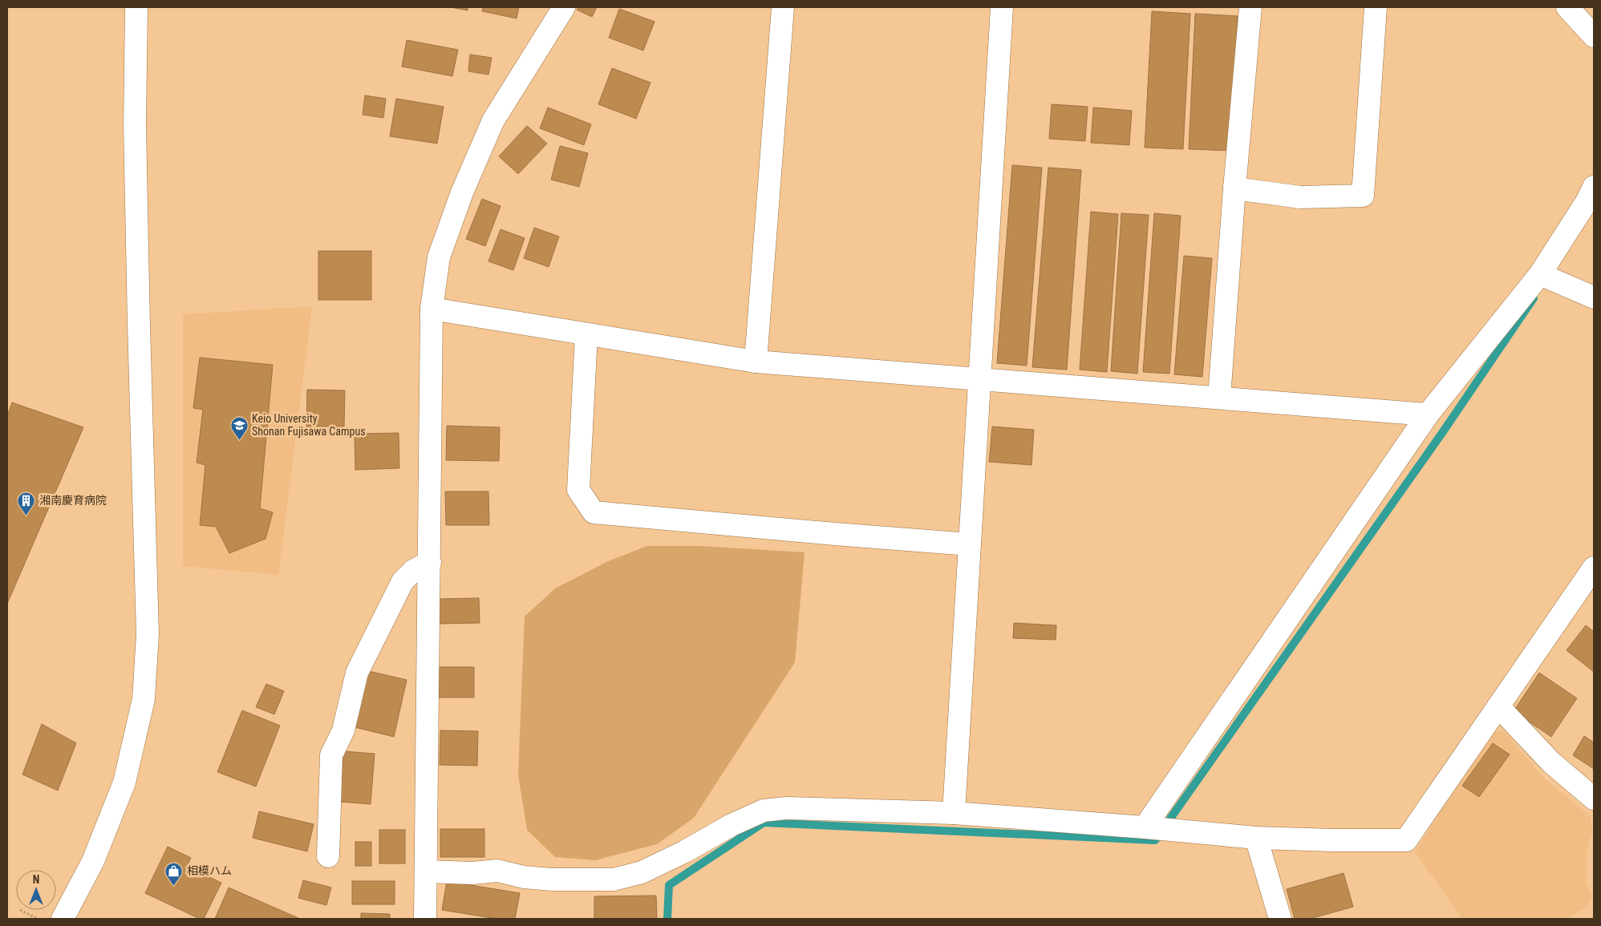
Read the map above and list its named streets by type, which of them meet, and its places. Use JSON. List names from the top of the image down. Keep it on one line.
{"places":{"school or university":["Keio University Shonan Fujisawa Campus"],"building":["湘南慶育病院"],"shop":["相模ハム"]},"north":"top"}
